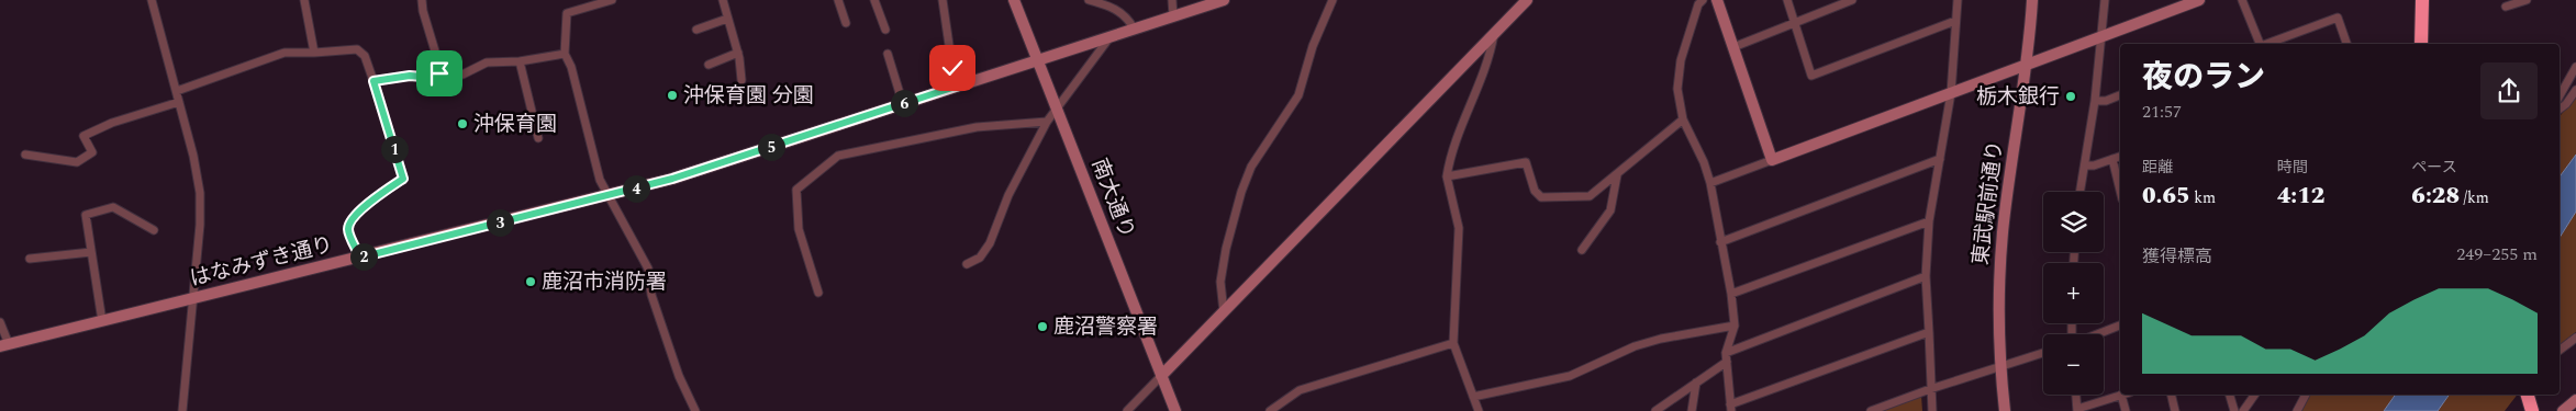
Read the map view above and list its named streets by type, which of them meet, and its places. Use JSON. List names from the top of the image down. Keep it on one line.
{"streets":{"street":["南大通り","東武駅前通り","はなみずき通り"]},"crossings":[["南大通り","はなみずき通り"]],"places":["沖保育園 分園","栃木銀行","沖保育園","鹿沼市消防署","鹿沼警察署"],"page":{"heading":["夜のラン","21:57"],"pins":["6","5","1","4","3","2"],"stats":[["距離","0.65 km"],["時間","4:12"],["ペース","6:28 /km"]],"map_buttons":["+","−"],"chart":["獲得標高","249–255 m"]}}
